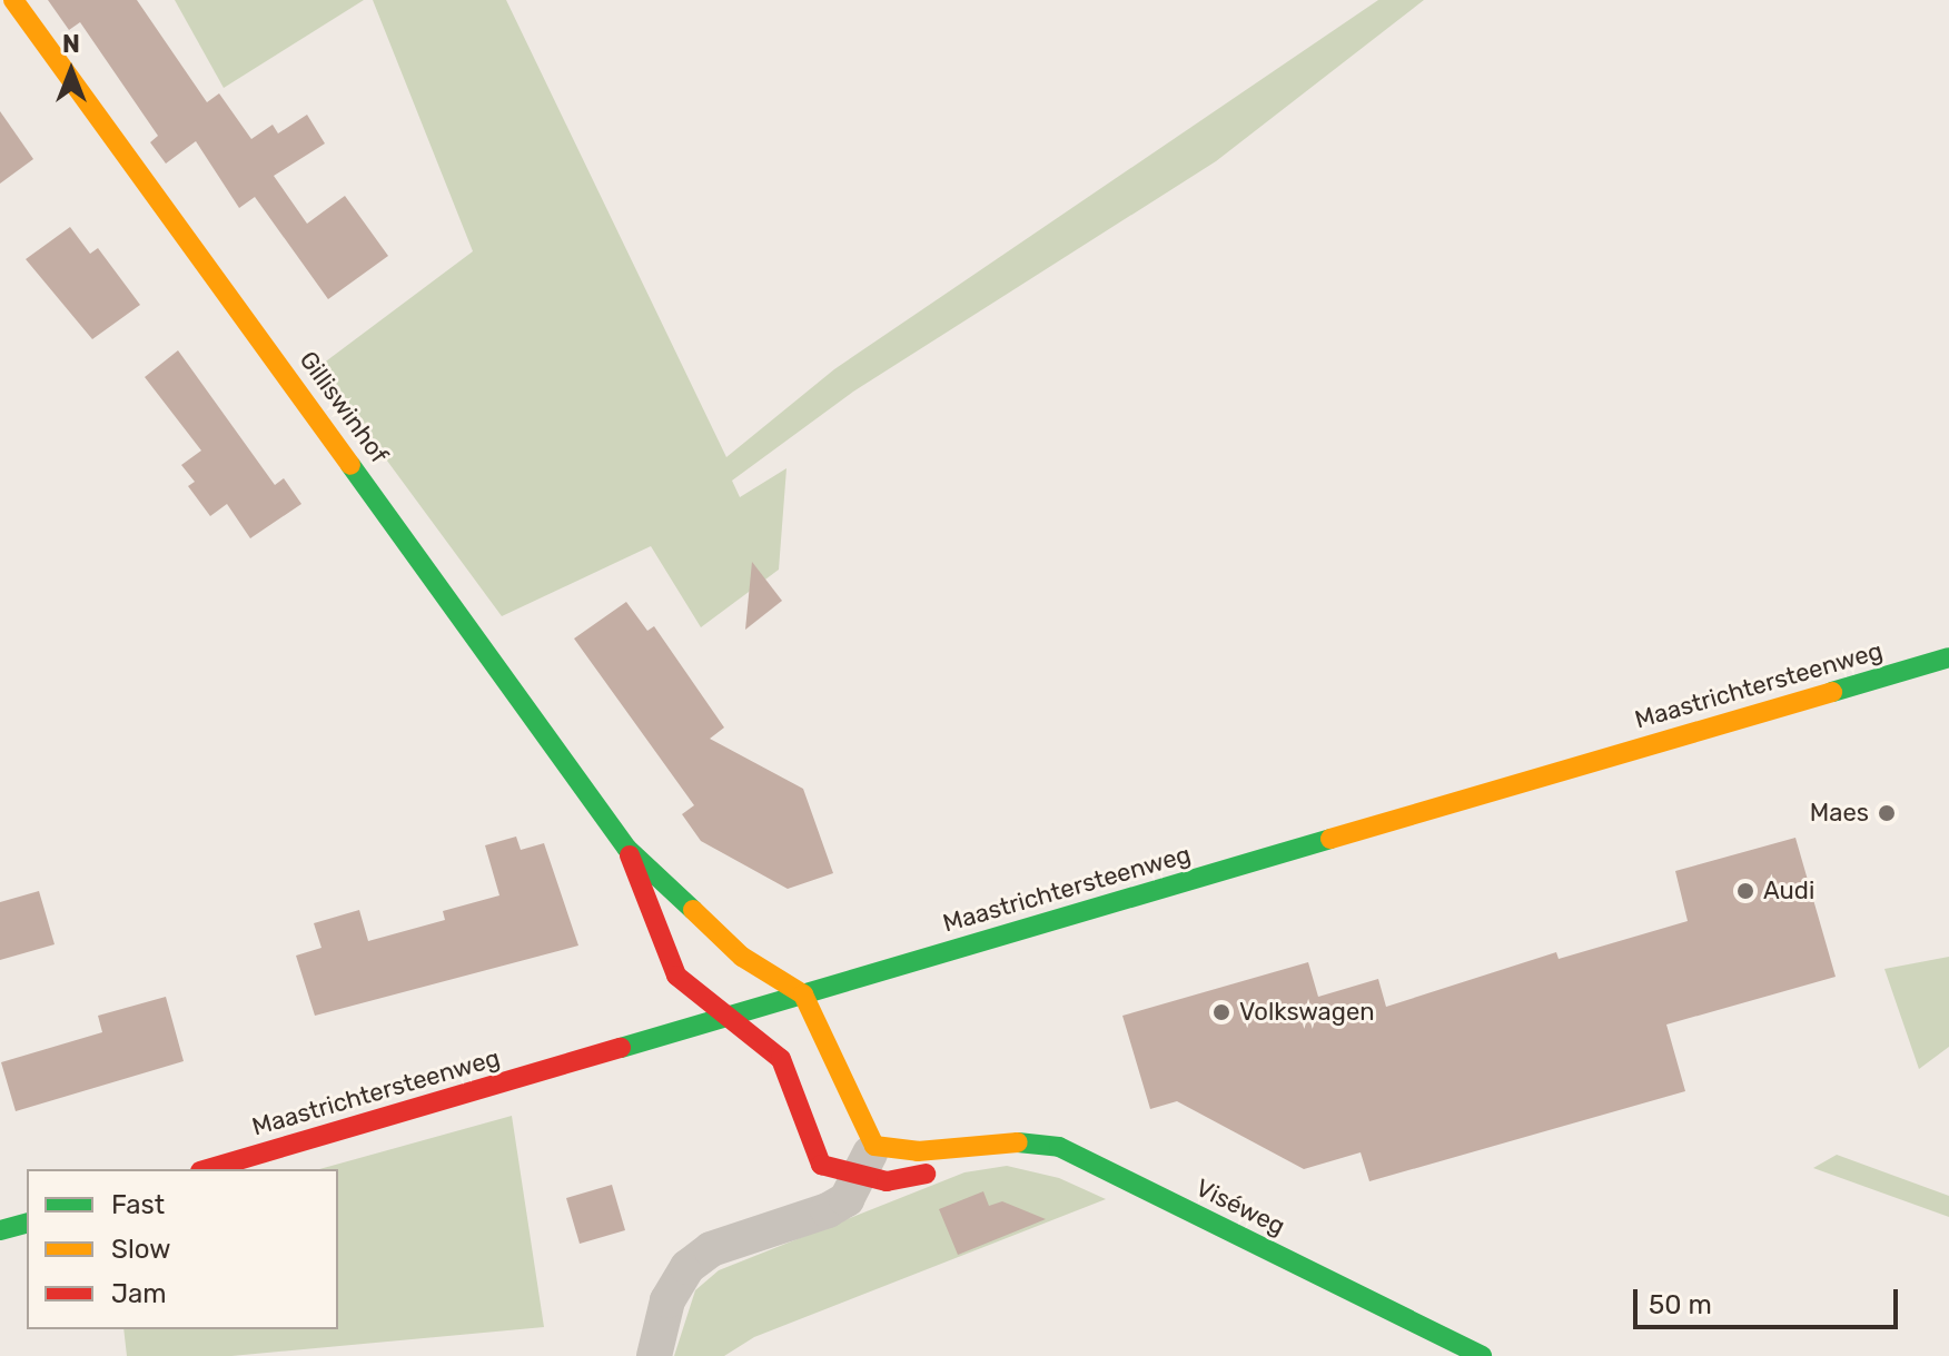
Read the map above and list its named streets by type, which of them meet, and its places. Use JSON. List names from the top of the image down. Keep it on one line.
{"streets":{"main road":["Gilliswinhof","Maastrichtersteenweg","Viséweg"]},"crossings":[["Gilliswinhof","Maastrichtersteenweg"],["Gilliswinhof","Viséweg"]],"places":["Maes","Audi","Volkswagen"],"legend":["Fast","Slow","Jam"],"scale_bar":"50 m","north":"top"}
